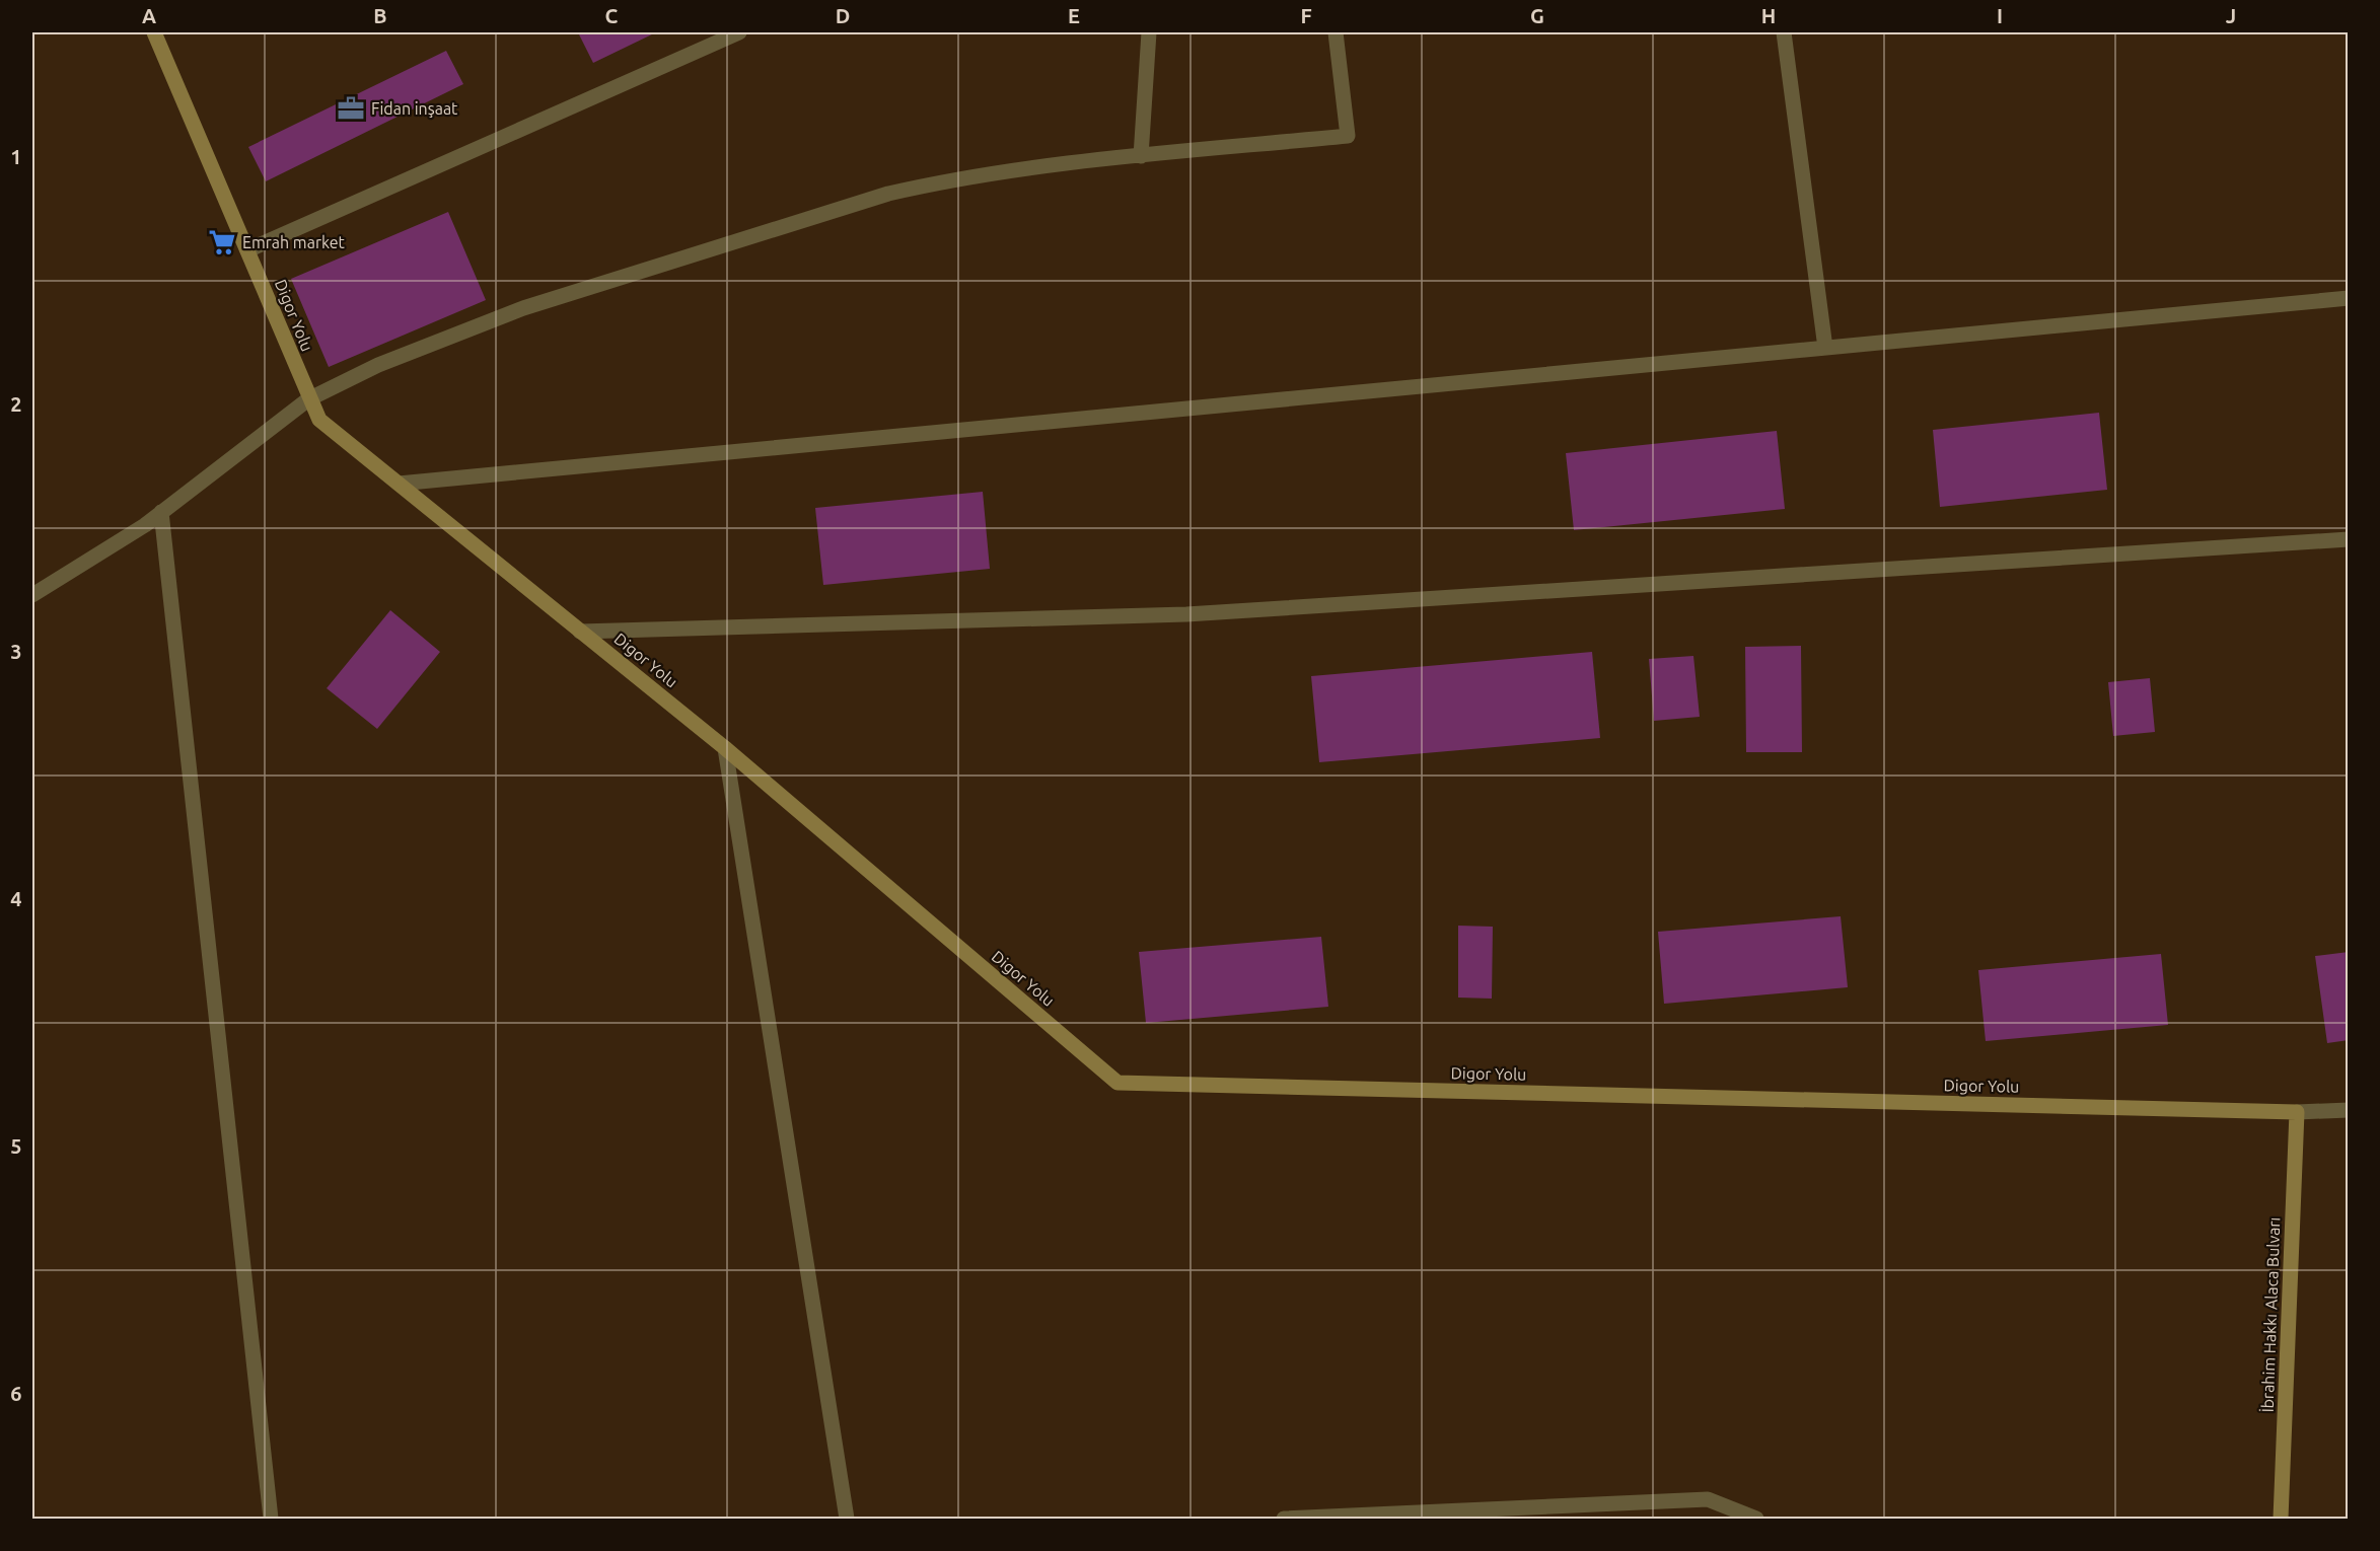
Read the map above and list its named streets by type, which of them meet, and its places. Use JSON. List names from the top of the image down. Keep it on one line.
{"streets":{"main road":["Digor Yolu","İbrahim Hakkı Alaca Bulvarı"]},"crossings":[["Digor Yolu","İbrahim Hakkı Alaca Bulvarı"]],"places":{"office":["Fidan inşaat"],"supermarket":["Emrah market"]},"grid":{"columns":["A","B","C","D","E","F","G","H","I","J"],"rows":["1","2","3","4","5","6"]}}
